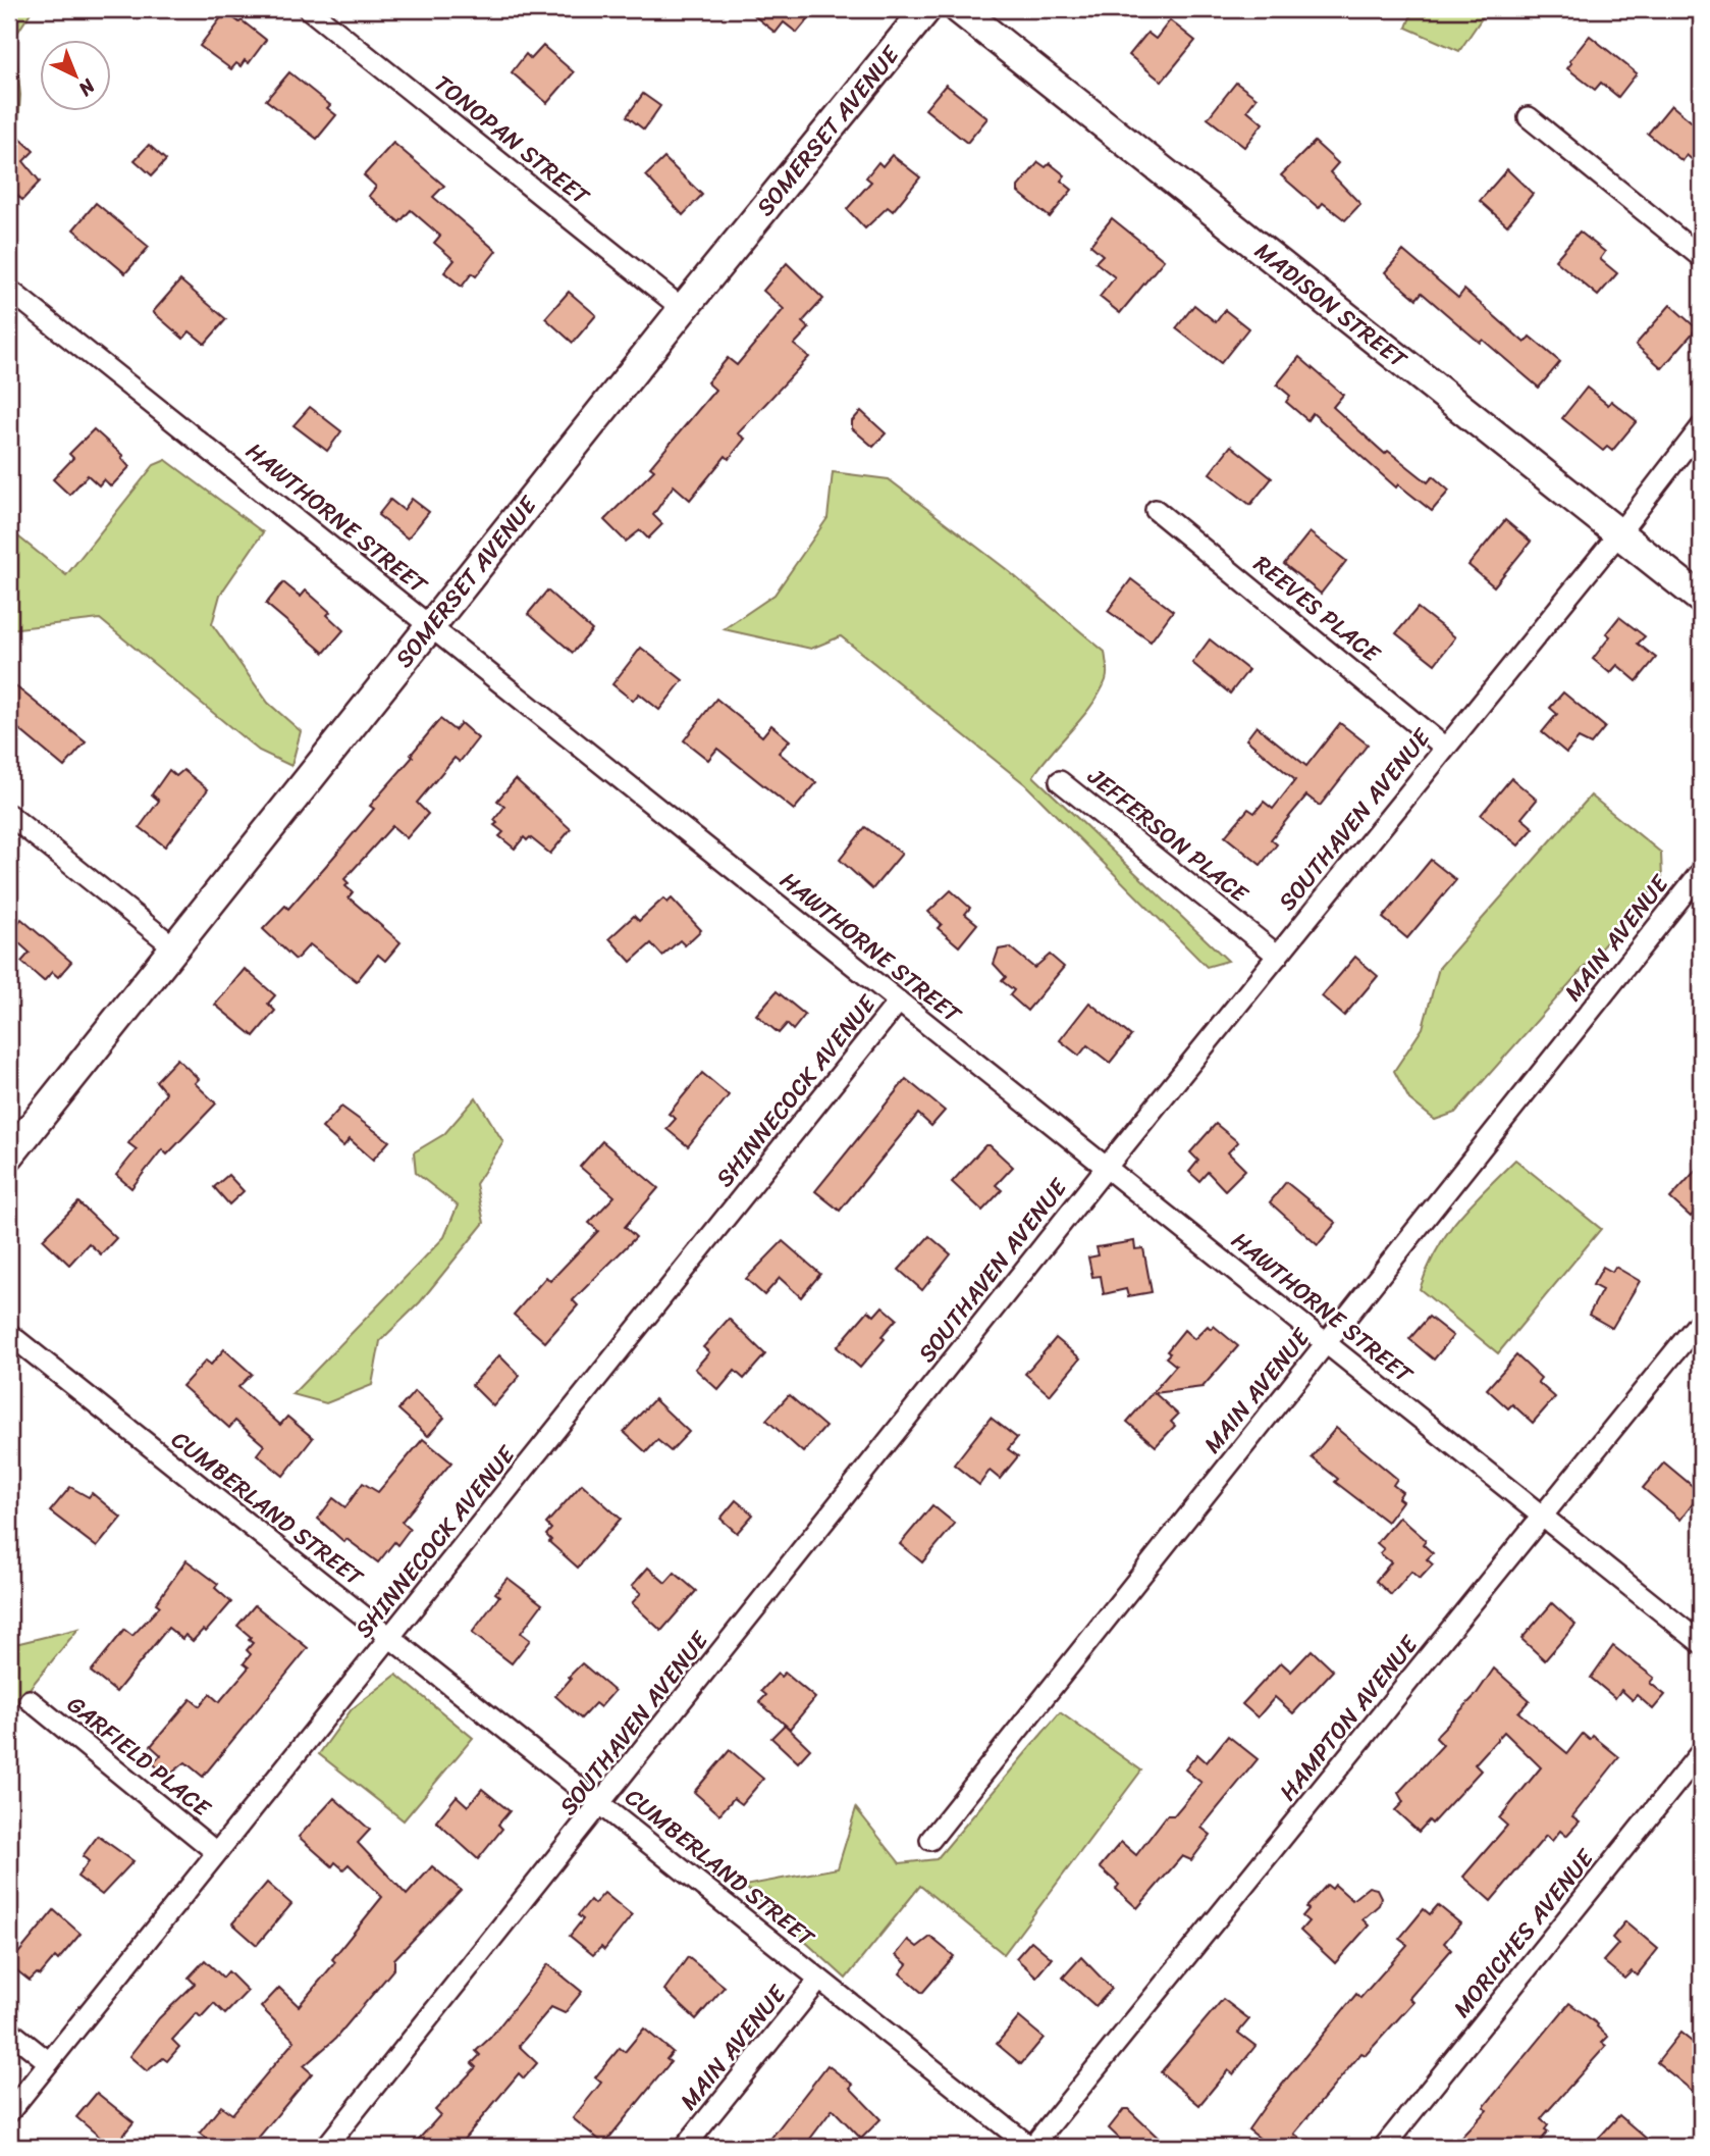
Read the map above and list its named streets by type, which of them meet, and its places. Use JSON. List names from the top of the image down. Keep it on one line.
{"streets":{"street":["SOMERSET AVENUE","TONOPAN STREET","MADISON STREET","HAWTHORNE STREET","REEVES PLACE","SOUTHAVEN AVENUE","JEFFERSON PLACE","MAIN AVENUE","SHINNECOCK AVENUE","CUMBERLAND STREET","HAMPTON AVENUE","GARFIELD PLACE","MORICHES AVENUE"]},"crossings":[["SOMERSET AVENUE","TONOPAN STREET"],["SOMERSET AVENUE","HAWTHORNE STREET"],["MADISON STREET","SOUTHAVEN AVENUE"],["HAWTHORNE STREET","SOUTHAVEN AVENUE"],["HAWTHORNE STREET","MAIN AVENUE"],["HAWTHORNE STREET","SHINNECOCK AVENUE"],["HAWTHORNE STREET","HAMPTON AVENUE"],["REEVES PLACE","SOUTHAVEN AVENUE"],["SOUTHAVEN AVENUE","JEFFERSON PLACE"],["SOUTHAVEN AVENUE","CUMBERLAND STREET"],["MAIN AVENUE","CUMBERLAND STREET"],["SHINNECOCK AVENUE","CUMBERLAND STREET"],["SHINNECOCK AVENUE","GARFIELD PLACE"],["CUMBERLAND STREET","HAMPTON AVENUE"]],"north":"bottom right"}
